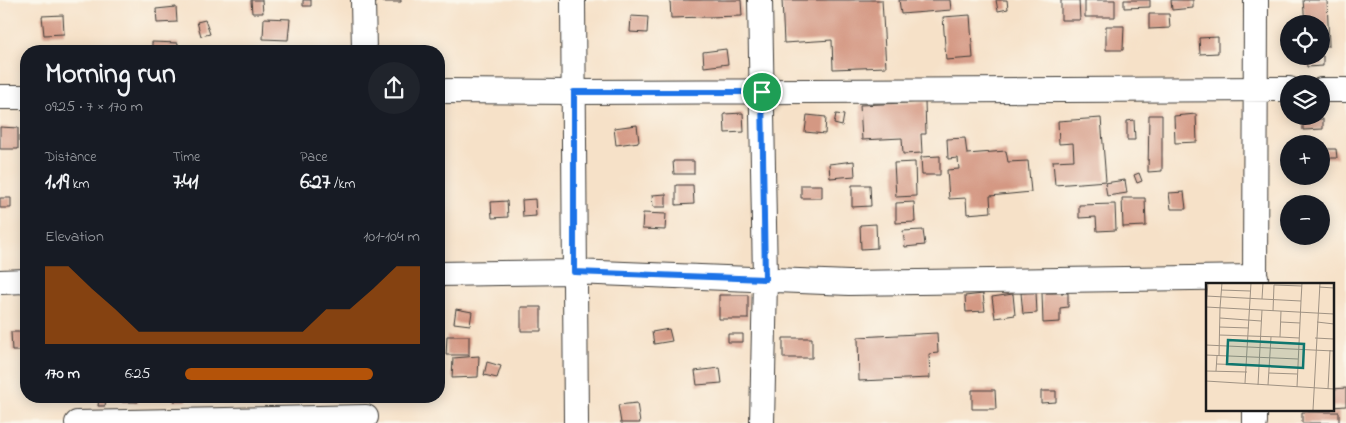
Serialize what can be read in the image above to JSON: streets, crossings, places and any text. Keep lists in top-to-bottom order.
{
  "page": {
    "map_buttons": ["+", "−"],
    "heading": ["Morning run", "09:25 · 7 × 170 m"],
    "stats": [
      ["Distance", "1.19 km"],
      ["Time", "7:41"],
      ["Pace", "6:27 /km"]
    ],
    "chart": ["Elevation", "101–104 m"],
    "list": [
      {
        "name": "170 m",
        "note": "6:25"
      }
    ]
  }
}
